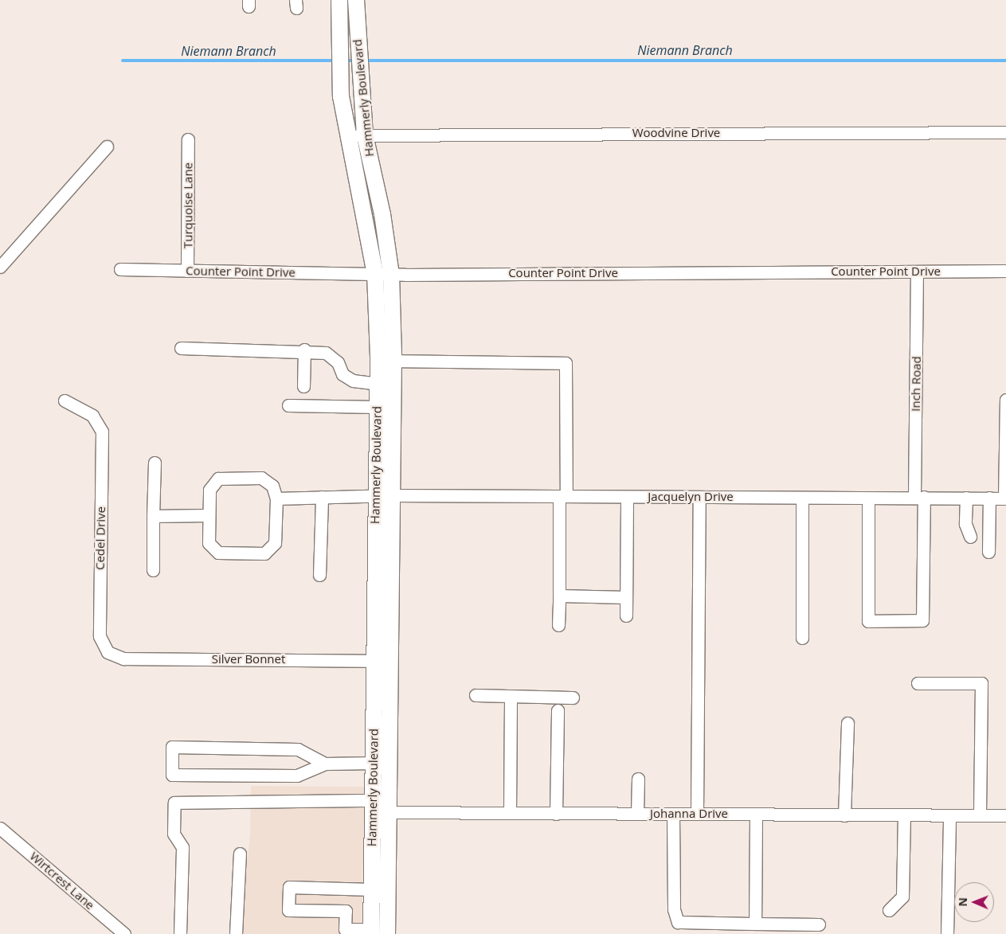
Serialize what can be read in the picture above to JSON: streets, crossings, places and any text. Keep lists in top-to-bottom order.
{
  "streets": {
    "main road": ["Hammerly Boulevard"],
    "street": [
      "Woodvine Drive",
      "Turquoise Lane",
      "Counter Point Drive",
      "Inch Road",
      "Jacquelyn Drive",
      "Cedel Drive",
      "Silver Bonnet",
      "Johanna Drive",
      "Wirtcrest Lane"
    ]
  },
  "crossings": [
    ["Hammerly Boulevard", "Woodvine Drive"],
    ["Hammerly Boulevard", "Counter Point Drive"],
    ["Hammerly Boulevard", "Jacquelyn Drive"],
    ["Hammerly Boulevard", "Silver Bonnet"],
    ["Hammerly Boulevard", "Johanna Drive"],
    ["Turquoise Lane", "Counter Point Drive"],
    ["Counter Point Drive", "Inch Road"],
    ["Inch Road", "Jacquelyn Drive"],
    ["Cedel Drive", "Silver Bonnet"]
  ],
  "water": ["Niemann Branch"],
  "north": "left"
}
